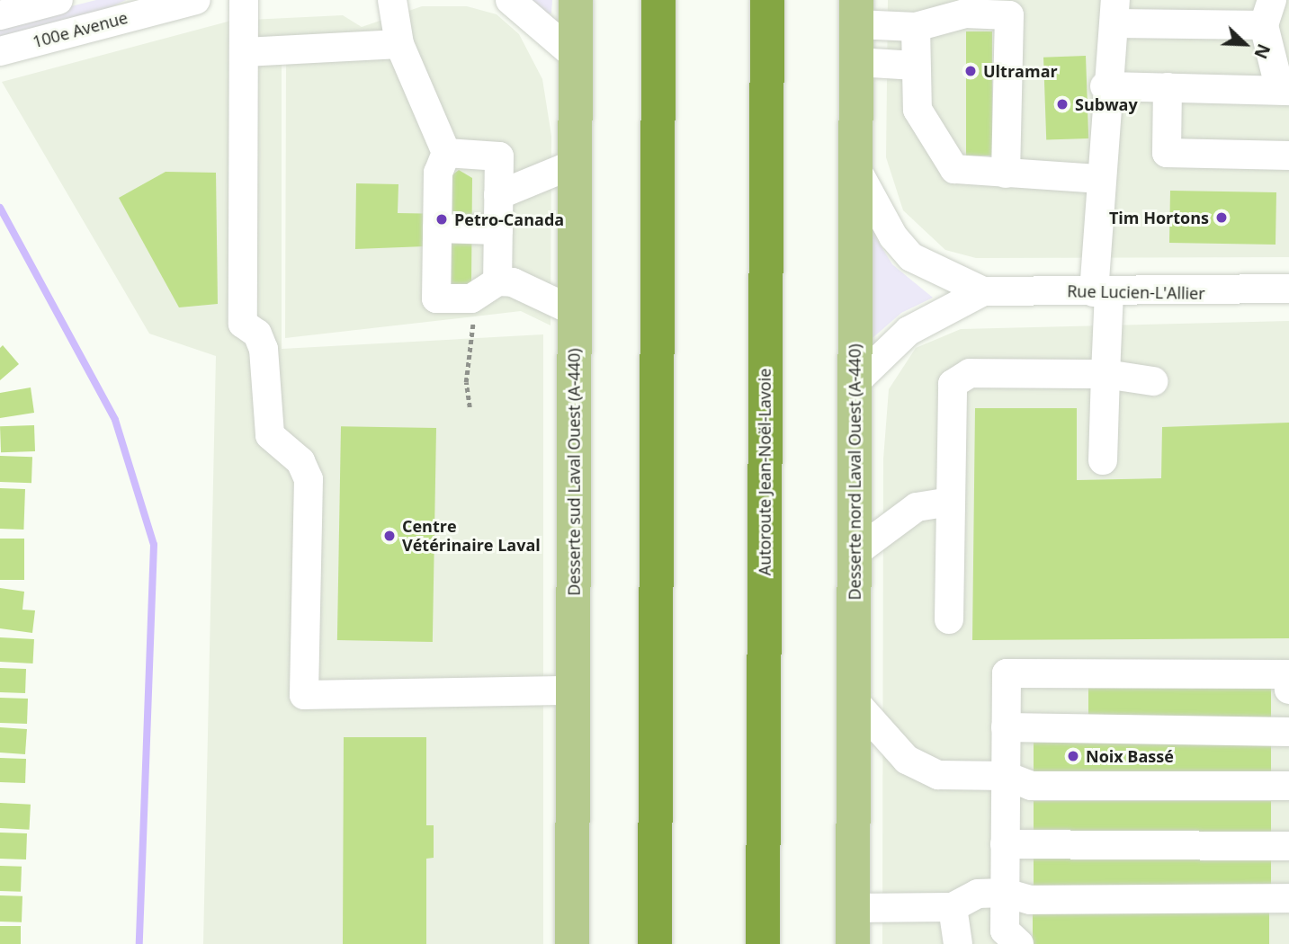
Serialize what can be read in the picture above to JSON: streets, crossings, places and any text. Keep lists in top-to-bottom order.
{
  "streets": {
    "highway": ["Autoroute Jean-Noël-Lavoie"],
    "main road": ["Desserte sud Laval Ouest (A-440)", "Desserte nord Laval Ouest (A-440)"],
    "street": ["100e Avenue", "Rue Lucien-L'Allier"]
  },
  "crossings": [
    ["Rue Lucien-L'Allier", "Desserte nord Laval Ouest (A-440)"]
  ],
  "places": [
    "Ultramar",
    "Subway",
    "Tim Hortons",
    "Petro-Canada",
    "Centre Vétérinaire Laval",
    "Noix Bassé"
  ],
  "north": "bottom right"
}
